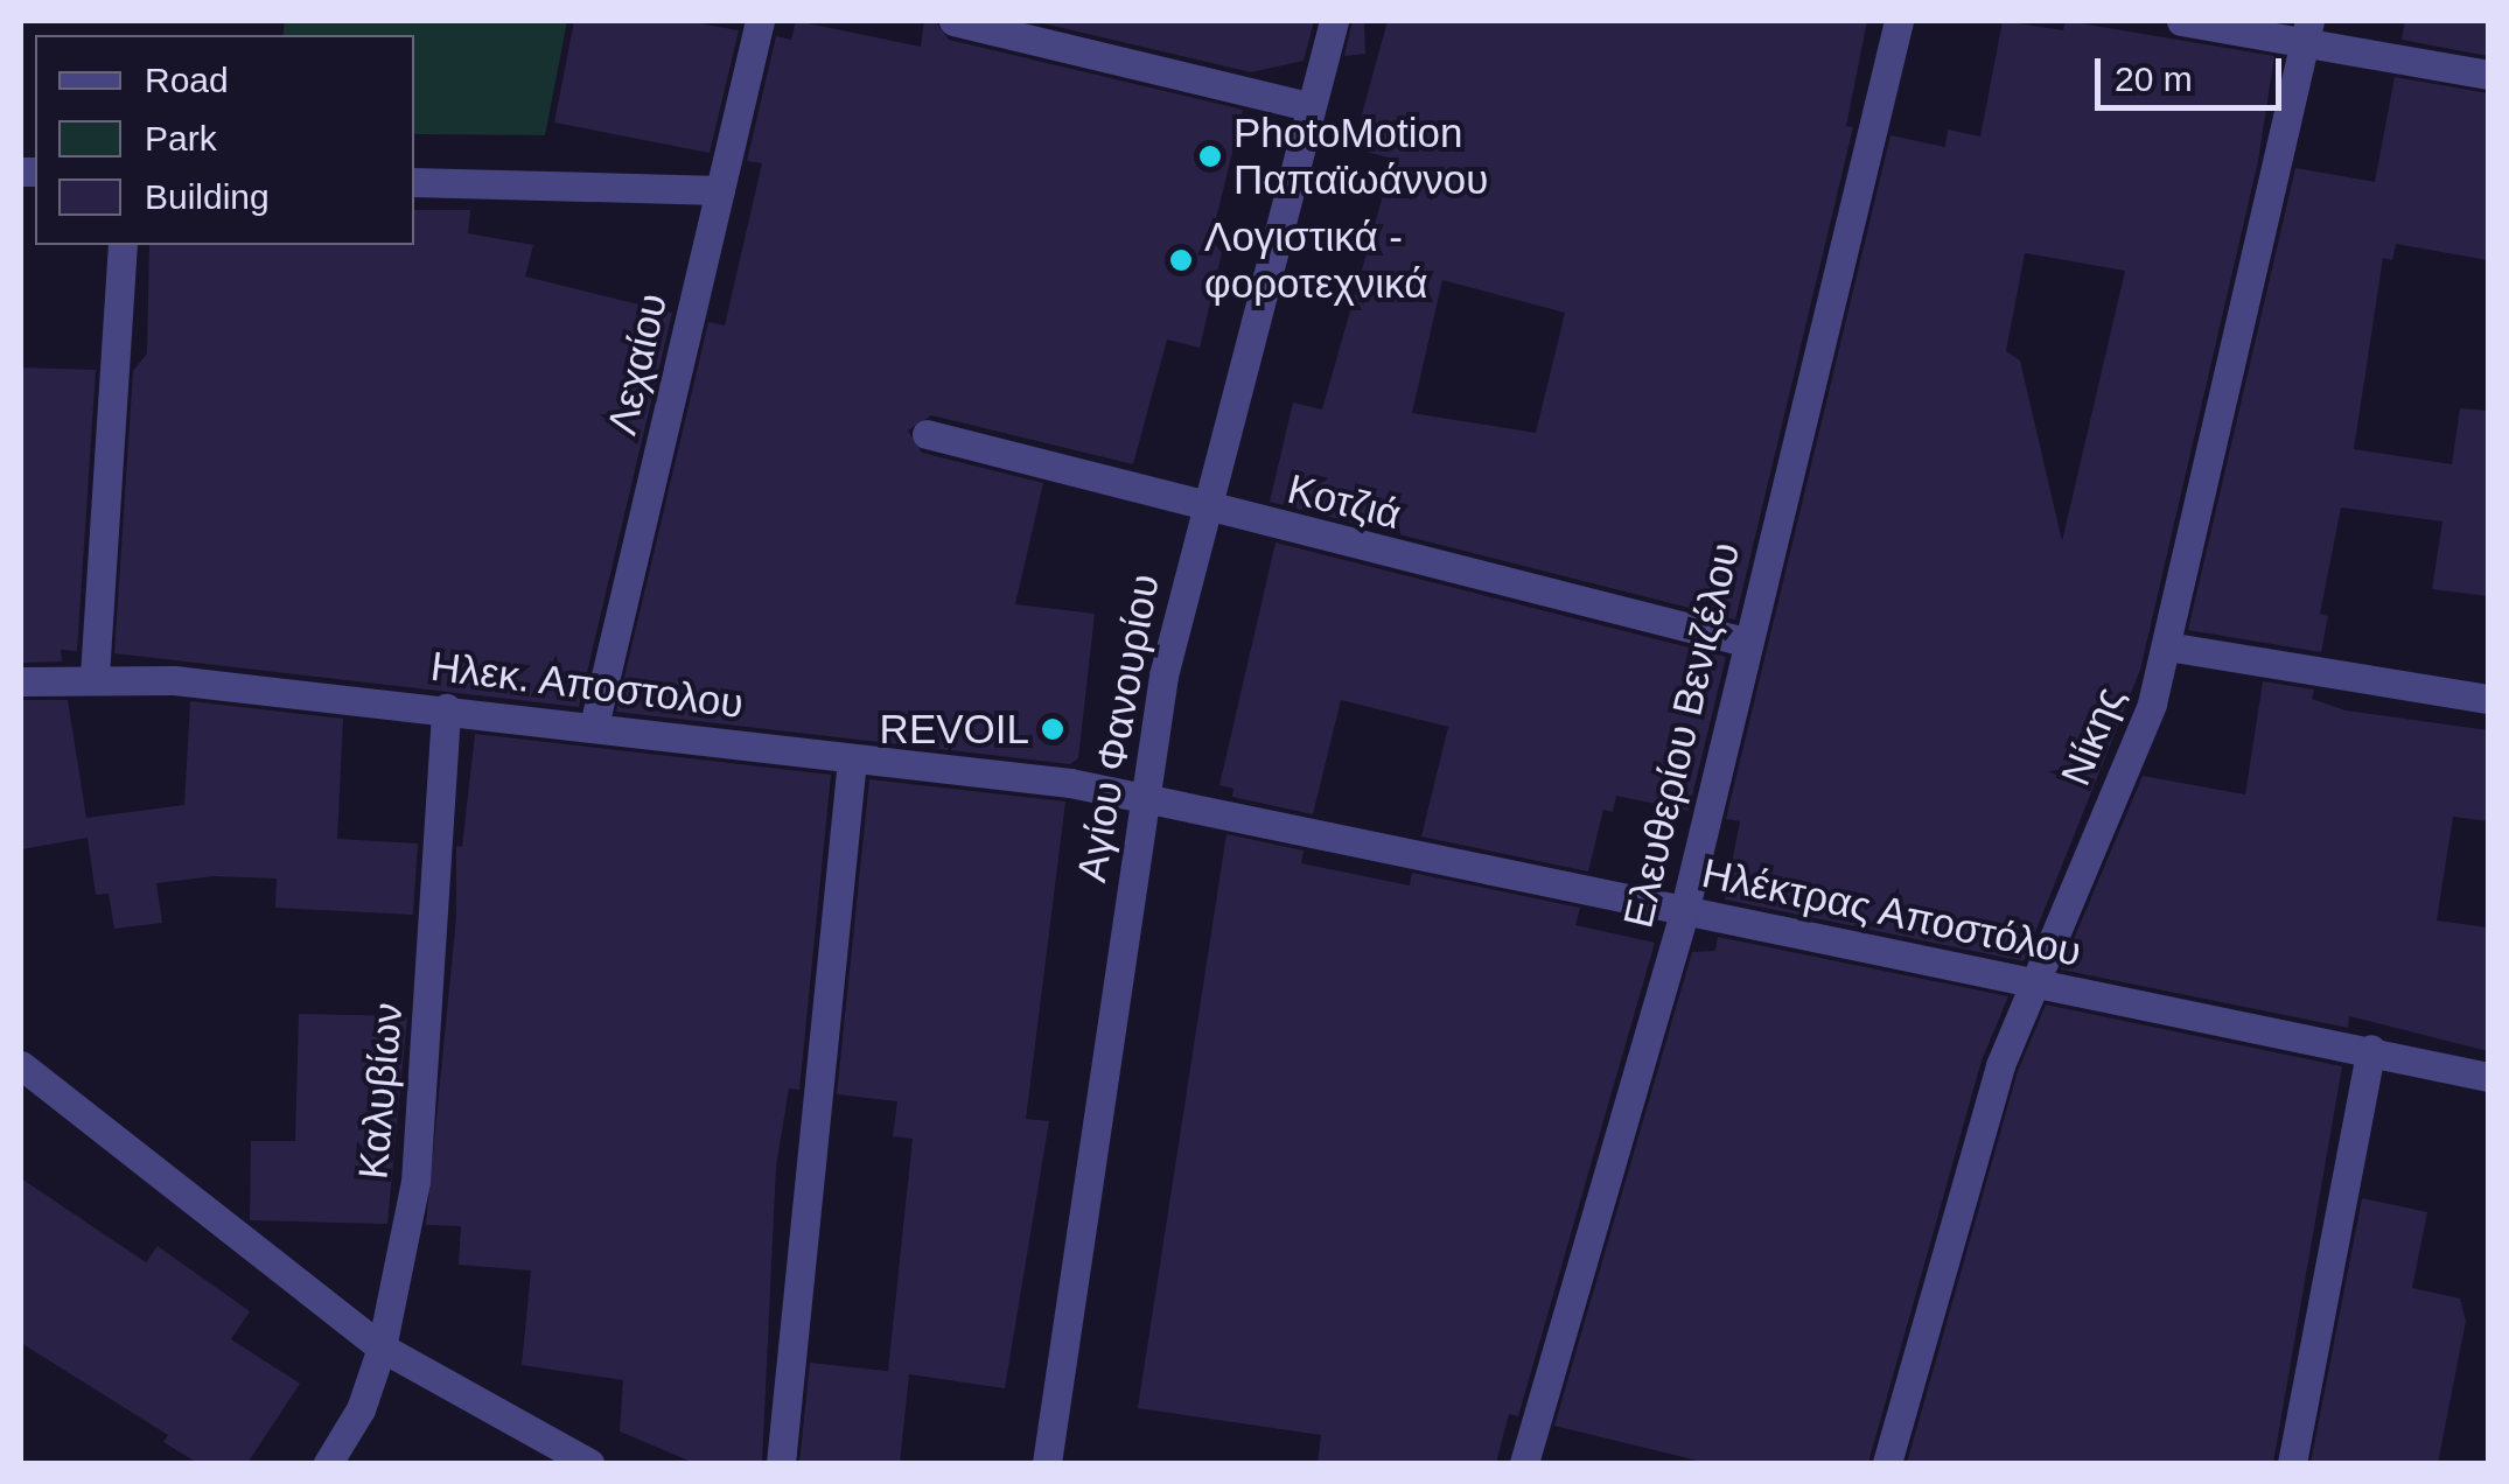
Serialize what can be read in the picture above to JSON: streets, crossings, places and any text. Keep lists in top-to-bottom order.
{
  "streets": {
    "street": [
      "Λεχαίου",
      "Κοτζιά",
      "Ηλεκ. Αποστολου",
      "Αγίου Φανουρίου",
      "Ελευθερίου Βενιζέλου",
      "Νίκης",
      "Ηλέκτρας Αποστόλου",
      "Καλυβίων"
    ]
  },
  "crossings": [
    ["Λεχαίου", "Ηλεκ. Αποστολου"],
    ["Κοτζιά", "Αγίου Φανουρίου"],
    ["Κοτζιά", "Ελευθερίου Βενιζέλου"],
    ["Ηλεκ. Αποστολου", "Αγίου Φανουρίου"],
    ["Ηλεκ. Αποστολου", "Ηλέκτρας Αποστόλου"],
    ["Ηλεκ. Αποστολου", "Καλυβίων"],
    ["Αγίου Φανουρίου", "Ηλέκτρας Αποστόλου"],
    ["Ελευθερίου Βενιζέλου", "Ηλέκτρας Αποστόλου"],
    ["Νίκης", "Ηλέκτρας Αποστόλου"]
  ],
  "places": ["PhotoMotion Παπαϊωάννου", "Λογιστικά - φοροτεχνικά", "REVOIL"],
  "legend": ["Road", "Park", "Building"],
  "scale_bar": "20 m"
}
